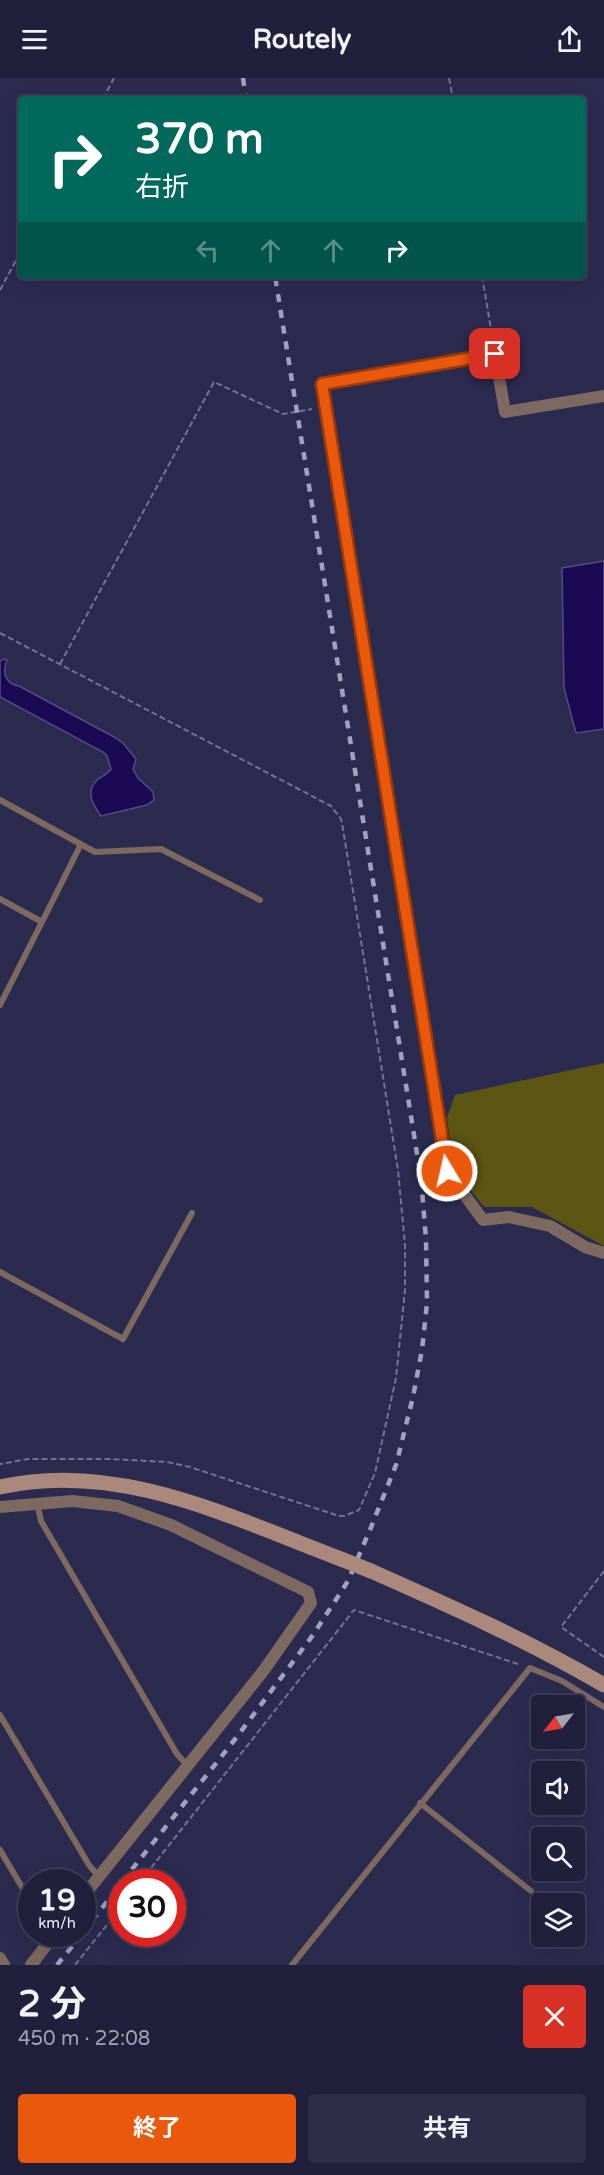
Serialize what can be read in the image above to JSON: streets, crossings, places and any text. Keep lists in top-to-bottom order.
{
  "north": "bottom left",
  "page": {
    "header": "Routely",
    "turn": ["370 m", "右折"],
    "speed": "19 km/h",
    "limit": "30",
    "heading": ["2 分", "450 m · 22:08"],
    "buttons": ["終了", "共有"]
  }
}
